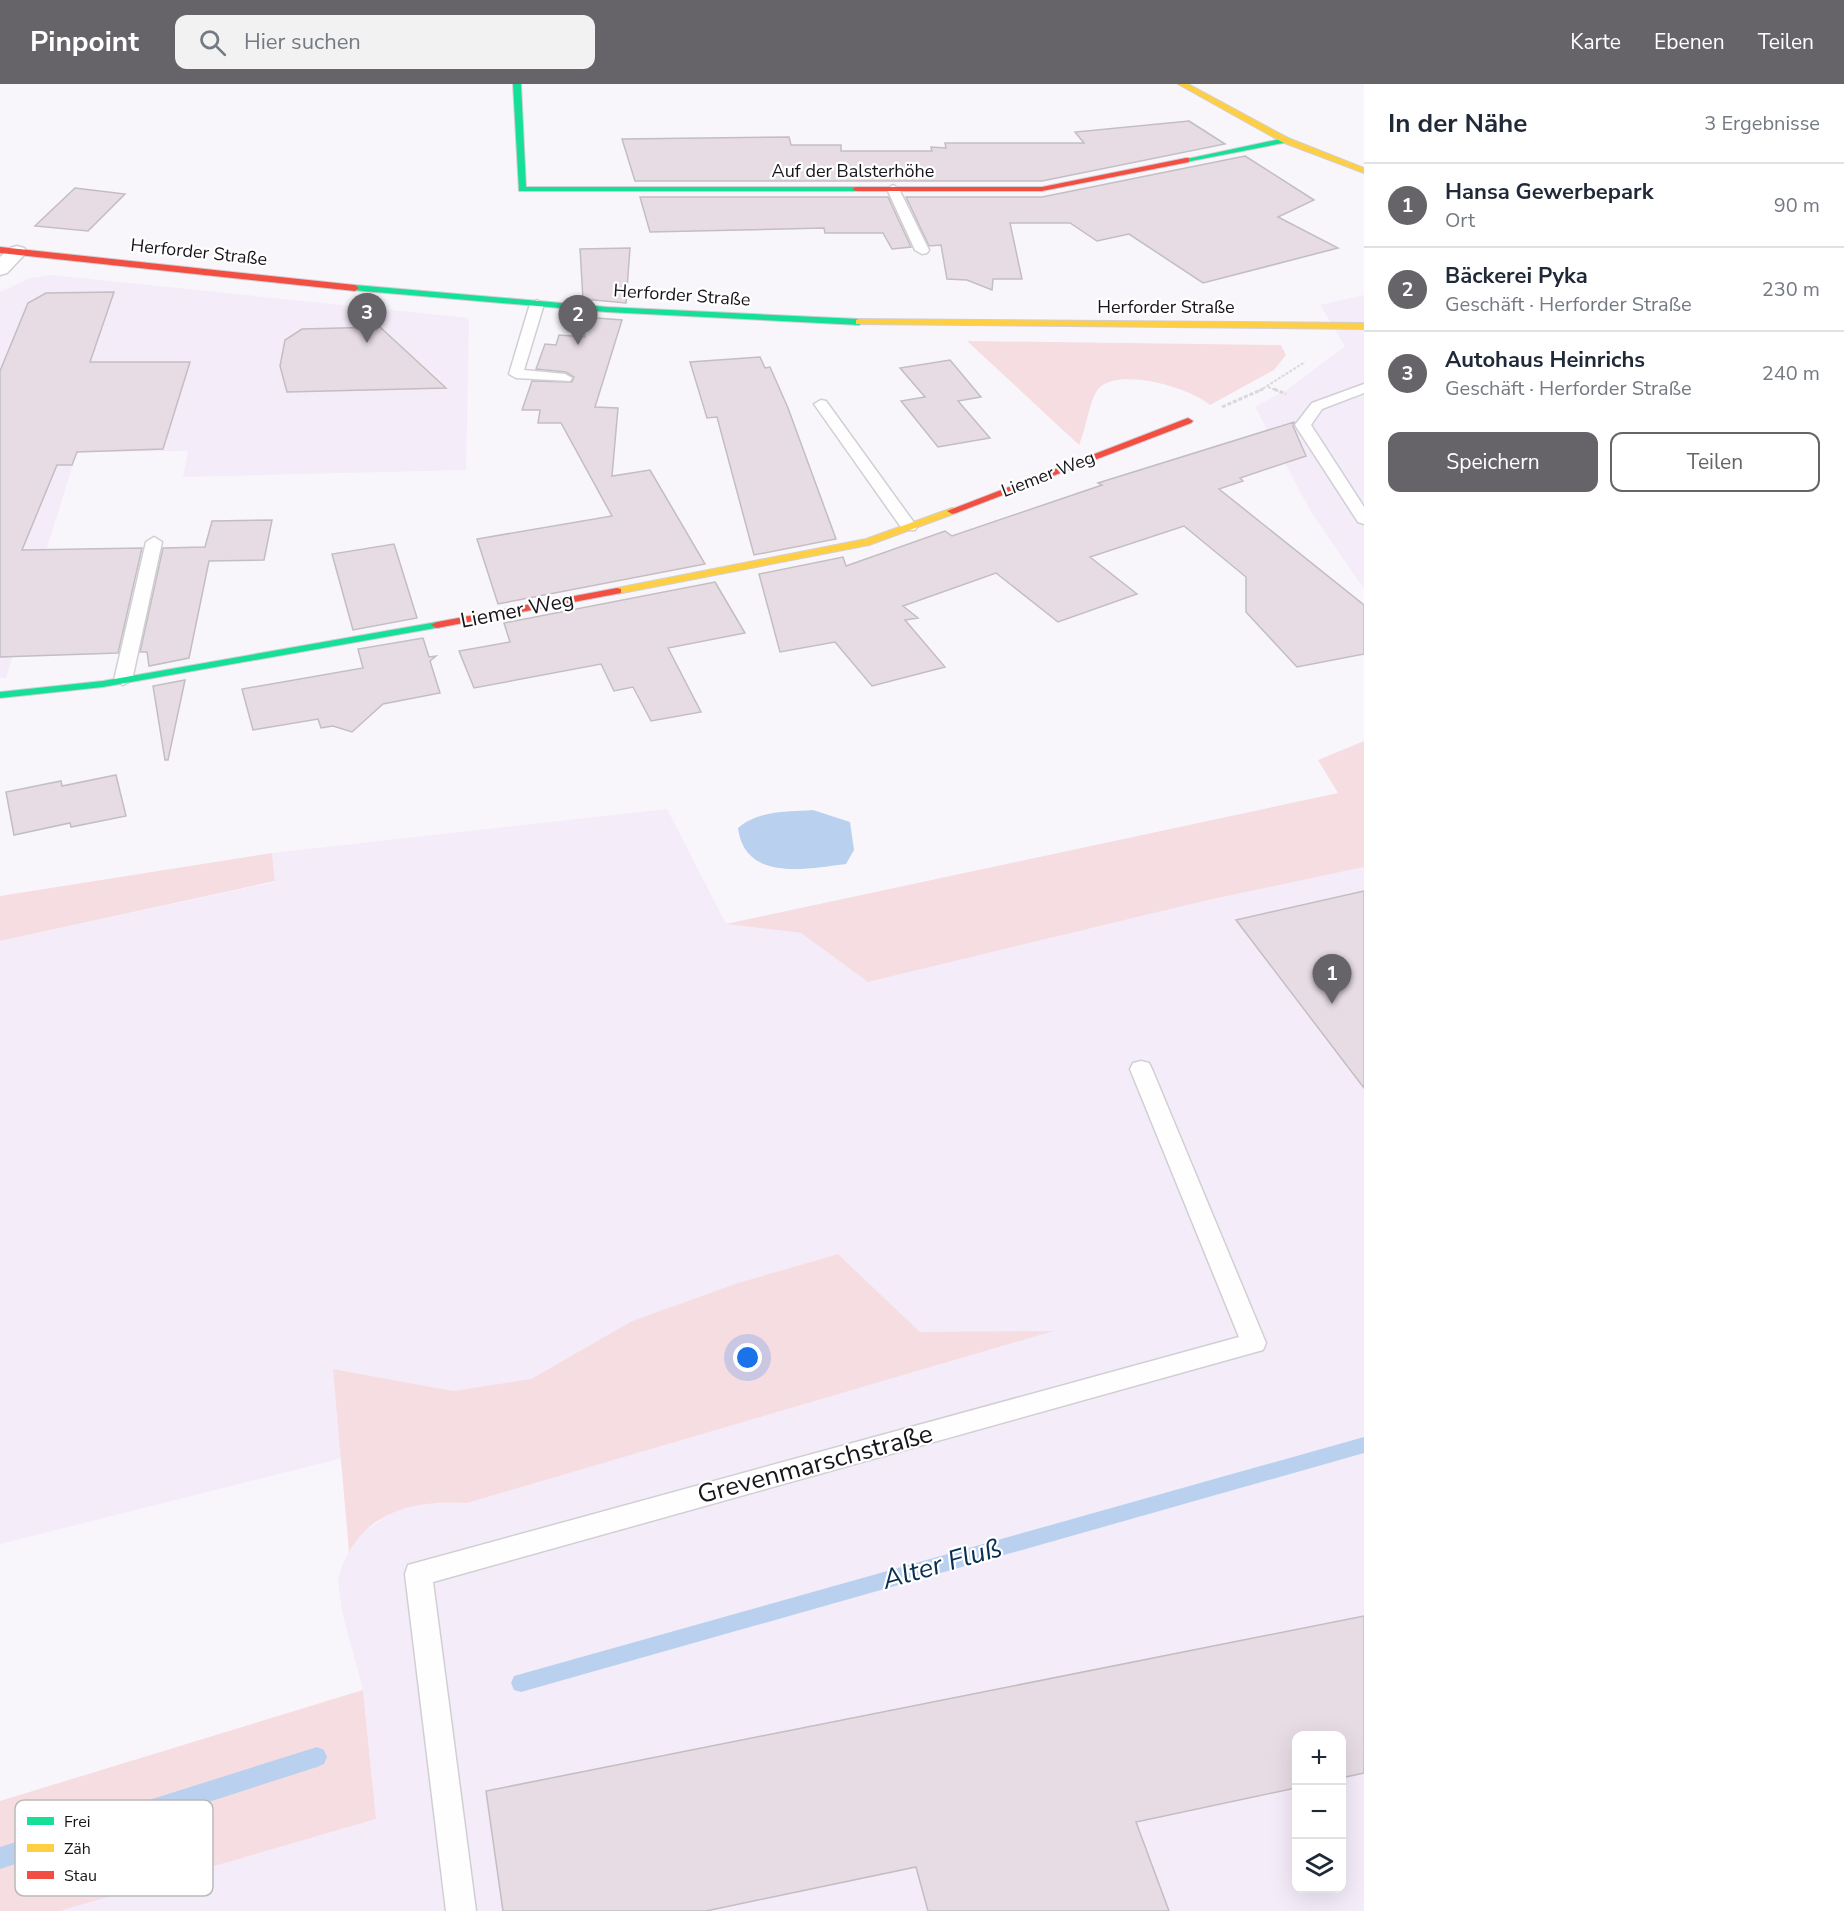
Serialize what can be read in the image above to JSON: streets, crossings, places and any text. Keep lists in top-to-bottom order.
{
  "streets": {
    "street": ["Auf der Balsterhöhe", "Herforder Straße", "Liemer Weg"],
    "lane": ["Grevenmarschstraße"]
  },
  "water": ["Alter Fluß"],
  "legend": ["Frei", "Zäh", "Stau"],
  "page": {
    "header": "Pinpoint",
    "search": "Hier suchen",
    "nav": ["Karte", "Ebenen", "Teilen"],
    "heading": ["In der Nähe", "3 Ergebnisse"],
    "list": [
      {
        "mark": "1",
        "name": "Hansa Gewerbepark",
        "note": "Ort",
        "value": "90 m"
      },
      {
        "mark": "2",
        "name": "Bäckerei Pyka",
        "note": "Geschäft · Herforder Straße",
        "value": "230 m"
      },
      {
        "mark": "3",
        "name": "Autohaus Heinrichs",
        "note": "Geschäft · Herforder Straße",
        "value": "240 m"
      }
    ],
    "pins": ["3", "2", "1"],
    "buttons": ["Speichern", "Teilen"],
    "map_buttons": ["+", "−"]
  }
}
